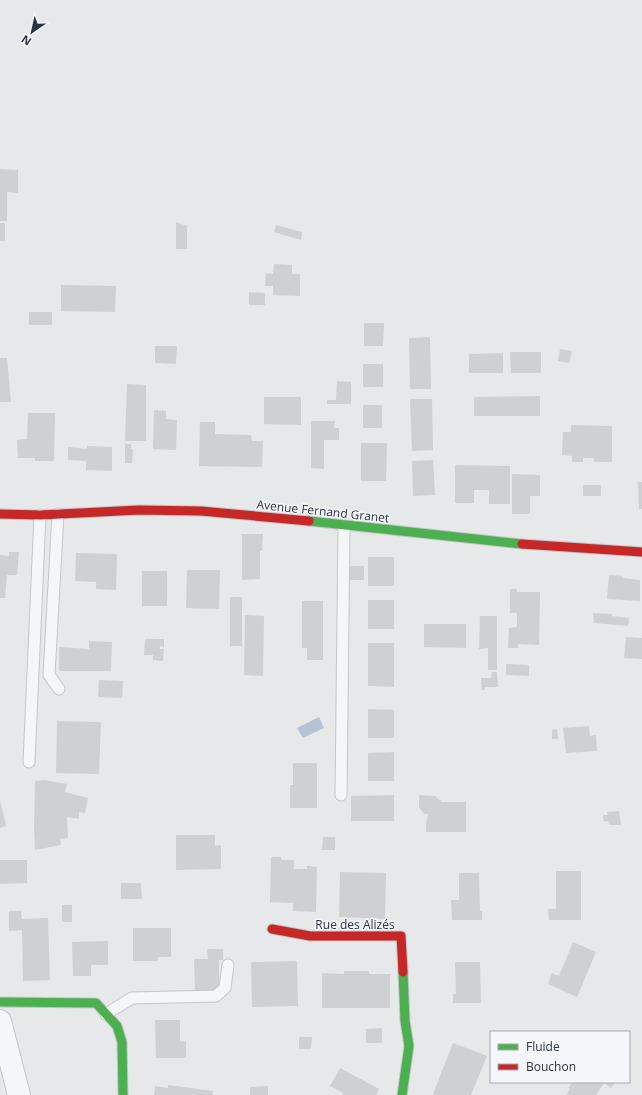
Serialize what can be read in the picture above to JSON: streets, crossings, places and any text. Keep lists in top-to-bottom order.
{
  "streets": {
    "street": ["Avenue Fernand Granet", "Rue des Alizés"]
  },
  "legend": ["Fluide", "Bouchon"],
  "north": "bottom left"
}
